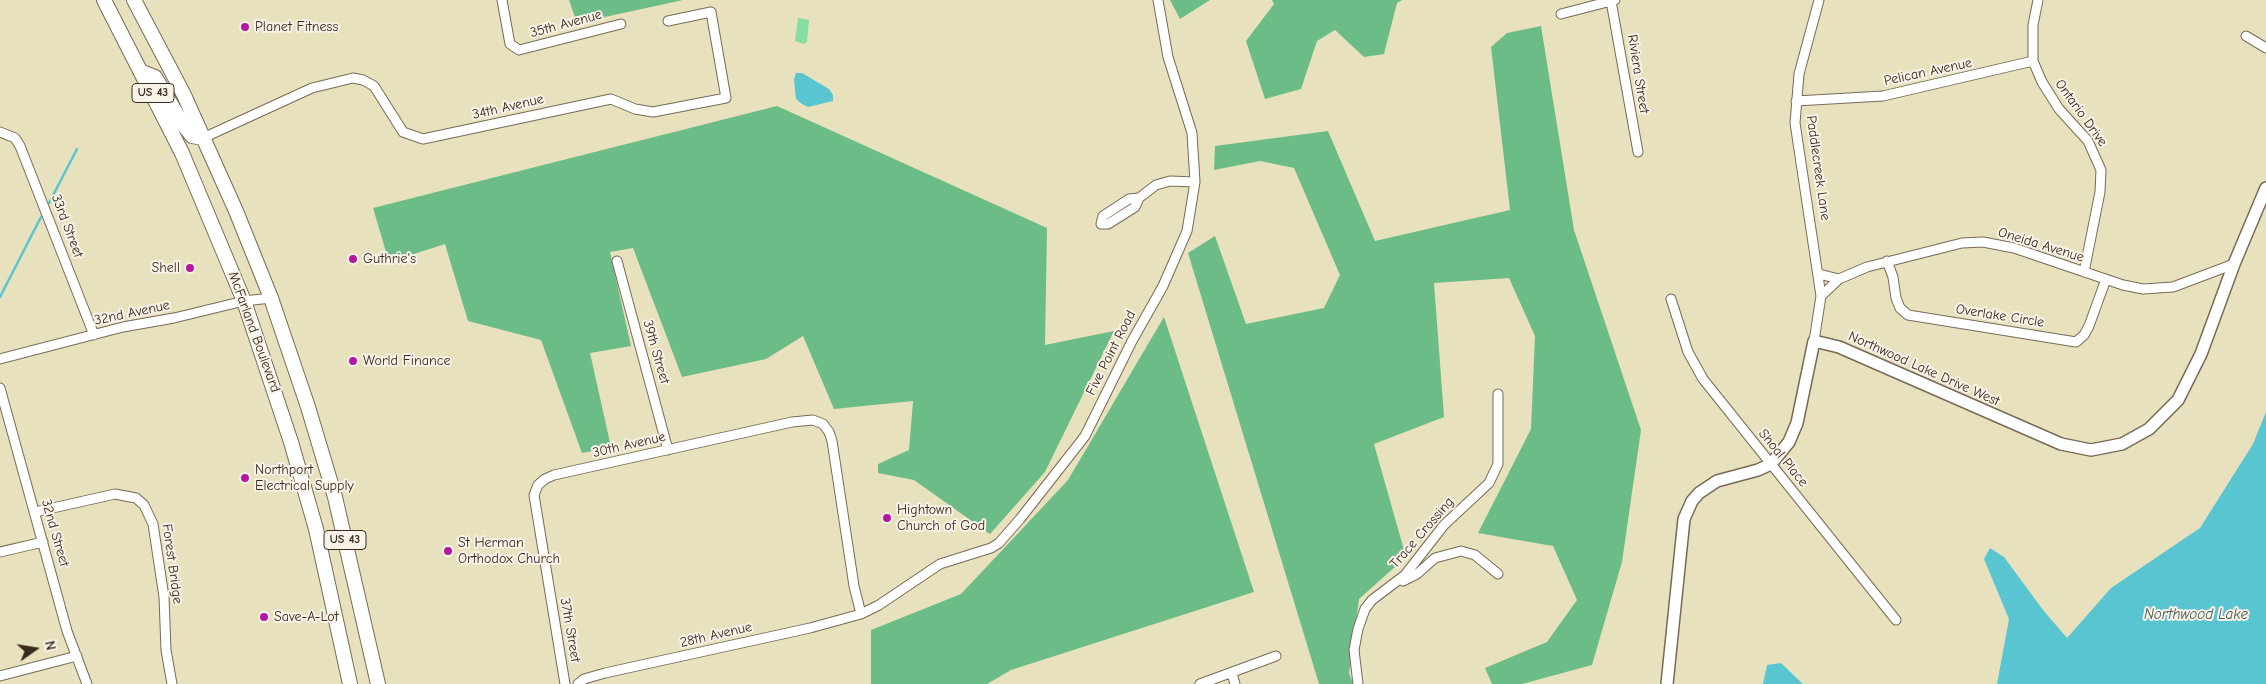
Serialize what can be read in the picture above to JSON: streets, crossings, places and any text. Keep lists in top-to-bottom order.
{
  "streets": {
    "highway": ["US 43", "McFarland Boulevard"],
    "street": [
      "35th Avenue",
      "Pelican Avenue",
      "Riviera Street",
      "34th Avenue",
      "Ontario Drive",
      "Paddlecreek Lane",
      "33rd Street",
      "Oneida Avenue",
      "32nd Avenue",
      "Overlake Circle",
      "39th Street",
      "Five Point Road",
      "Northwood Lake Drive West",
      "30th Avenue",
      "Shoal Place",
      "32nd Street",
      "Trace Crossing",
      "Forest Bridge",
      "37th Street",
      "28th Avenue"
    ]
  },
  "crossings": [
    ["Pelican Avenue", "Ontario Drive"],
    ["Pelican Avenue", "Paddlecreek Lane"],
    ["34th Avenue", "McFarland Boulevard"],
    ["Ontario Drive", "Oneida Avenue"],
    ["Paddlecreek Lane", "Oneida Avenue"],
    ["Paddlecreek Lane", "Northwood Lake Drive West"],
    ["33rd Street", "32nd Avenue"],
    ["Oneida Avenue", "Overlake Circle"],
    ["Oneida Avenue", "Northwood Lake Drive West"],
    ["32nd Avenue", "McFarland Boulevard"],
    ["39th Street", "30th Avenue"],
    ["Five Point Road", "30th Avenue"],
    ["Five Point Road", "28th Avenue"],
    ["30th Avenue", "37th Street"],
    ["30th Avenue", "28th Avenue"],
    ["32nd Street", "Forest Bridge"]
  ],
  "water": ["Northwood Lake"],
  "places": [
    "Planet Fitness",
    "Guthrie's",
    "Shell",
    "World Finance",
    "Northport Electrical Supply",
    "Hightown Church of God",
    "St Herman Orthodox Church",
    "Save-A-Lot"
  ],
  "north": "right"
}
